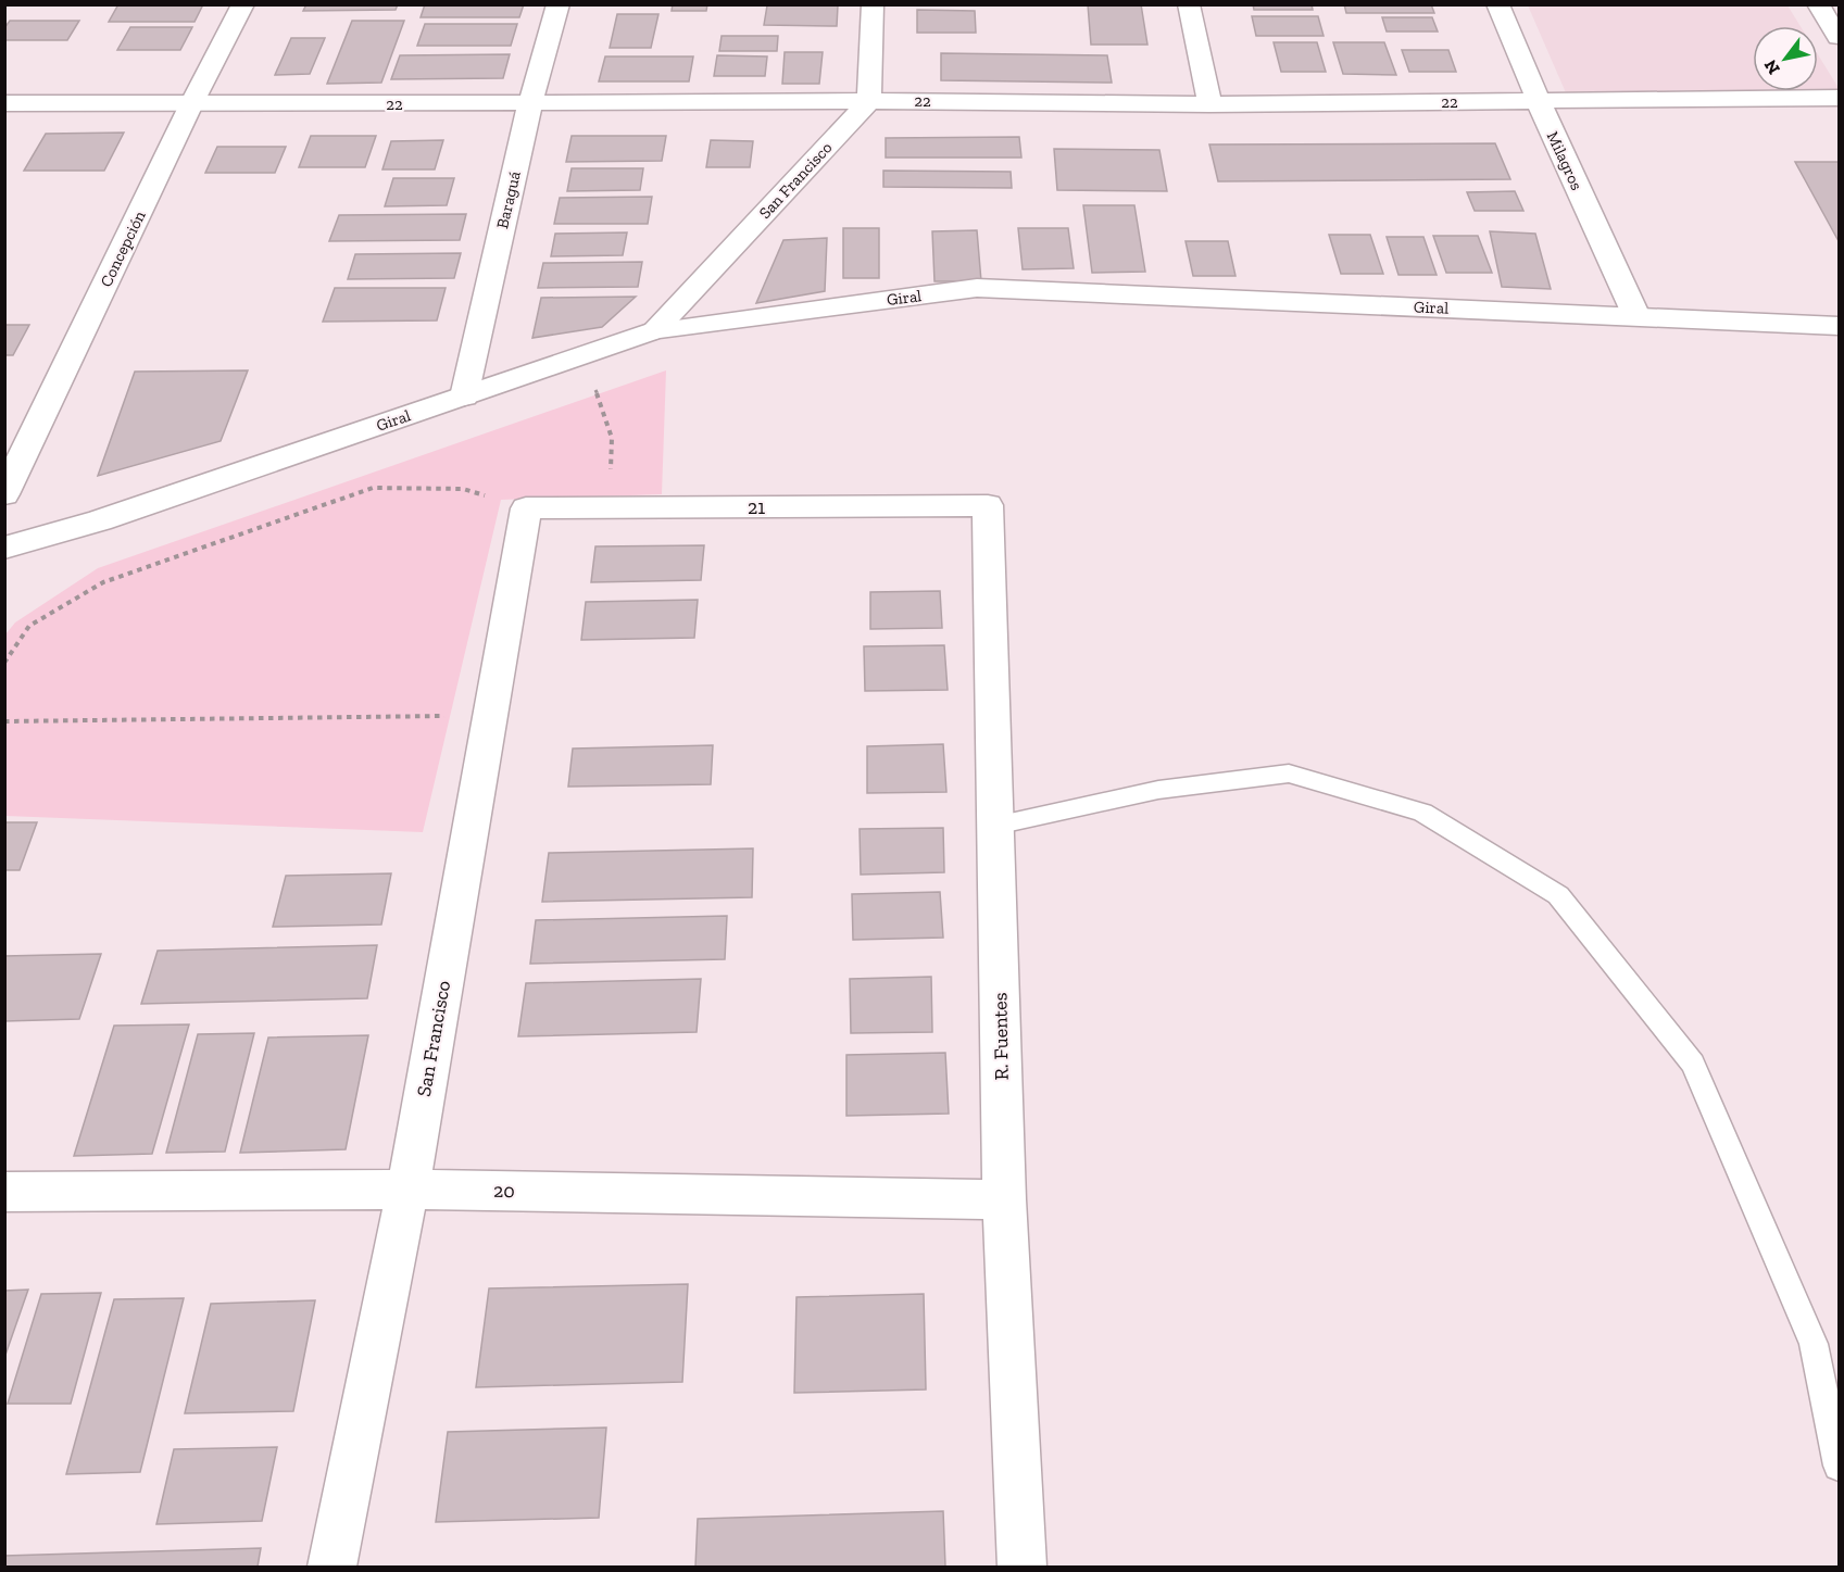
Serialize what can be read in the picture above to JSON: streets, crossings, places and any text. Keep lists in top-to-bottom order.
{
  "streets": {
    "street": [
      "22",
      "Milagros",
      "San Francisco",
      "Baraguá",
      "Concepción",
      "Giral",
      "21",
      "R. Fuentes",
      "20"
    ]
  },
  "crossings": [
    ["22", "Milagros"],
    ["22", "San Francisco"],
    ["22", "Baraguá"],
    ["22", "Concepción"],
    ["Milagros", "Giral"],
    ["San Francisco", "Giral"],
    ["San Francisco", "21"],
    ["San Francisco", "20"],
    ["Baraguá", "Giral"],
    ["21", "R. Fuentes"],
    ["R. Fuentes", "20"]
  ],
  "north": "bottom left"
}
